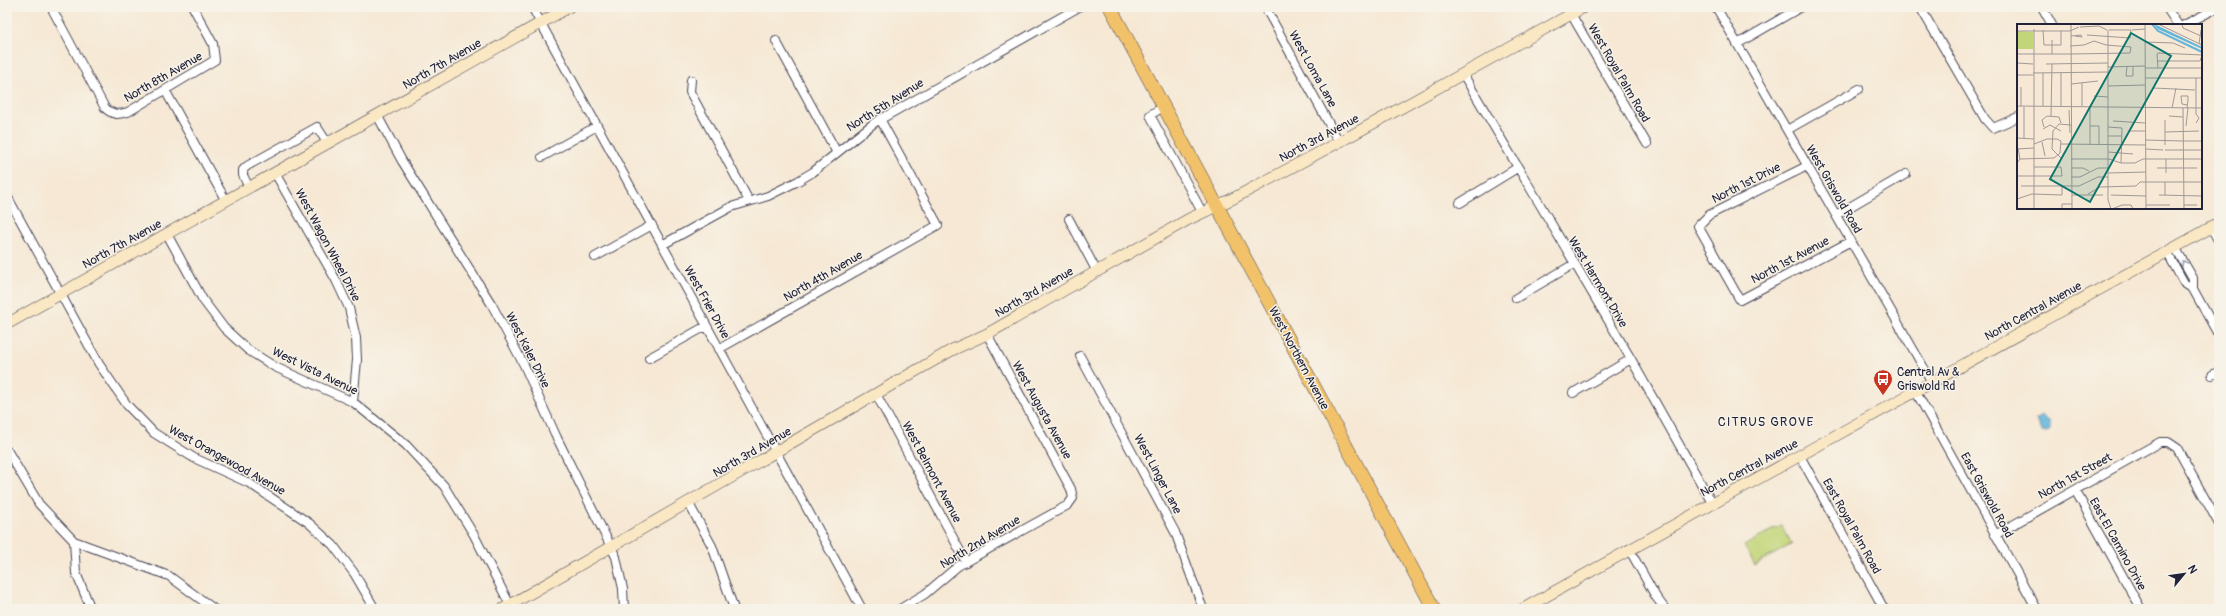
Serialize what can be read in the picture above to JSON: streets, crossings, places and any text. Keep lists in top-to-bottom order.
{
  "streets": {
    "main road": [
      "North 7th Avenue",
      "North 3rd Avenue",
      "North Central Avenue",
      "West Northern Avenue"
    ],
    "street": [
      "West Loma Lane",
      "West Royal Palm Road",
      "North 8th Avenue",
      "North 5th Avenue",
      "North 1st Drive",
      "West Griswold Road",
      "West Wagon Wheel Drive",
      "North 1st Avenue",
      "North 4th Avenue",
      "West Harmont Drive",
      "West Frier Drive",
      "West Kaler Drive",
      "West Vista Avenue",
      "West Augusta Avenue",
      "West Orangewood Avenue",
      "West Belmont Avenue",
      "West Linger Lane",
      "North 1st Street",
      "East Griswold Road",
      "East Royal Palm Road",
      "North 2nd Avenue",
      "East El Camino Drive"
    ]
  },
  "crossings": [
    ["North 7th Avenue", "West Wagon Wheel Drive"],
    ["North 7th Avenue", "West Frier Drive"],
    ["North 7th Avenue", "West Kaler Drive"],
    ["North 7th Avenue", "West Vista Avenue"],
    ["North 7th Avenue", "West Orangewood Avenue"],
    ["West Loma Lane", "North 3rd Avenue"],
    ["West Royal Palm Road", "North 3rd Avenue"],
    ["North 5th Avenue", "North 4th Avenue"],
    ["North 5th Avenue", "West Frier Drive"],
    ["North 3rd Avenue", "West Harmont Drive"],
    ["North 3rd Avenue", "West Frier Drive"],
    ["North 3rd Avenue", "West Kaler Drive"],
    ["North 3rd Avenue", "West Northern Avenue"],
    ["North 3rd Avenue", "West Vista Avenue"],
    ["North 3rd Avenue", "West Augusta Avenue"],
    ["North 3rd Avenue", "West Belmont Avenue"],
    ["North 1st Drive", "West Griswold Road"],
    ["North 1st Drive", "North 1st Avenue"],
    ["West Griswold Road", "North 1st Avenue"],
    ["West Griswold Road", "North Central Avenue"],
    ["West Wagon Wheel Drive", "West Vista Avenue"],
    ["North 4th Avenue", "West Frier Drive"],
    ["West Harmont Drive", "North Central Avenue"],
    ["North Central Avenue", "East Griswold Road"],
    ["North Central Avenue", "East Royal Palm Road"],
    ["West Augusta Avenue", "North 2nd Avenue"],
    ["West Belmont Avenue", "North 2nd Avenue"],
    ["North 1st Street", "East Griswold Road"],
    ["North 1st Street", "East El Camino Drive"]
  ],
  "districts": ["CITRUS GROVE"],
  "places": {
    "bus stop": ["Central Av & Griswold Rd"]
  },
  "north": "top right"
}
